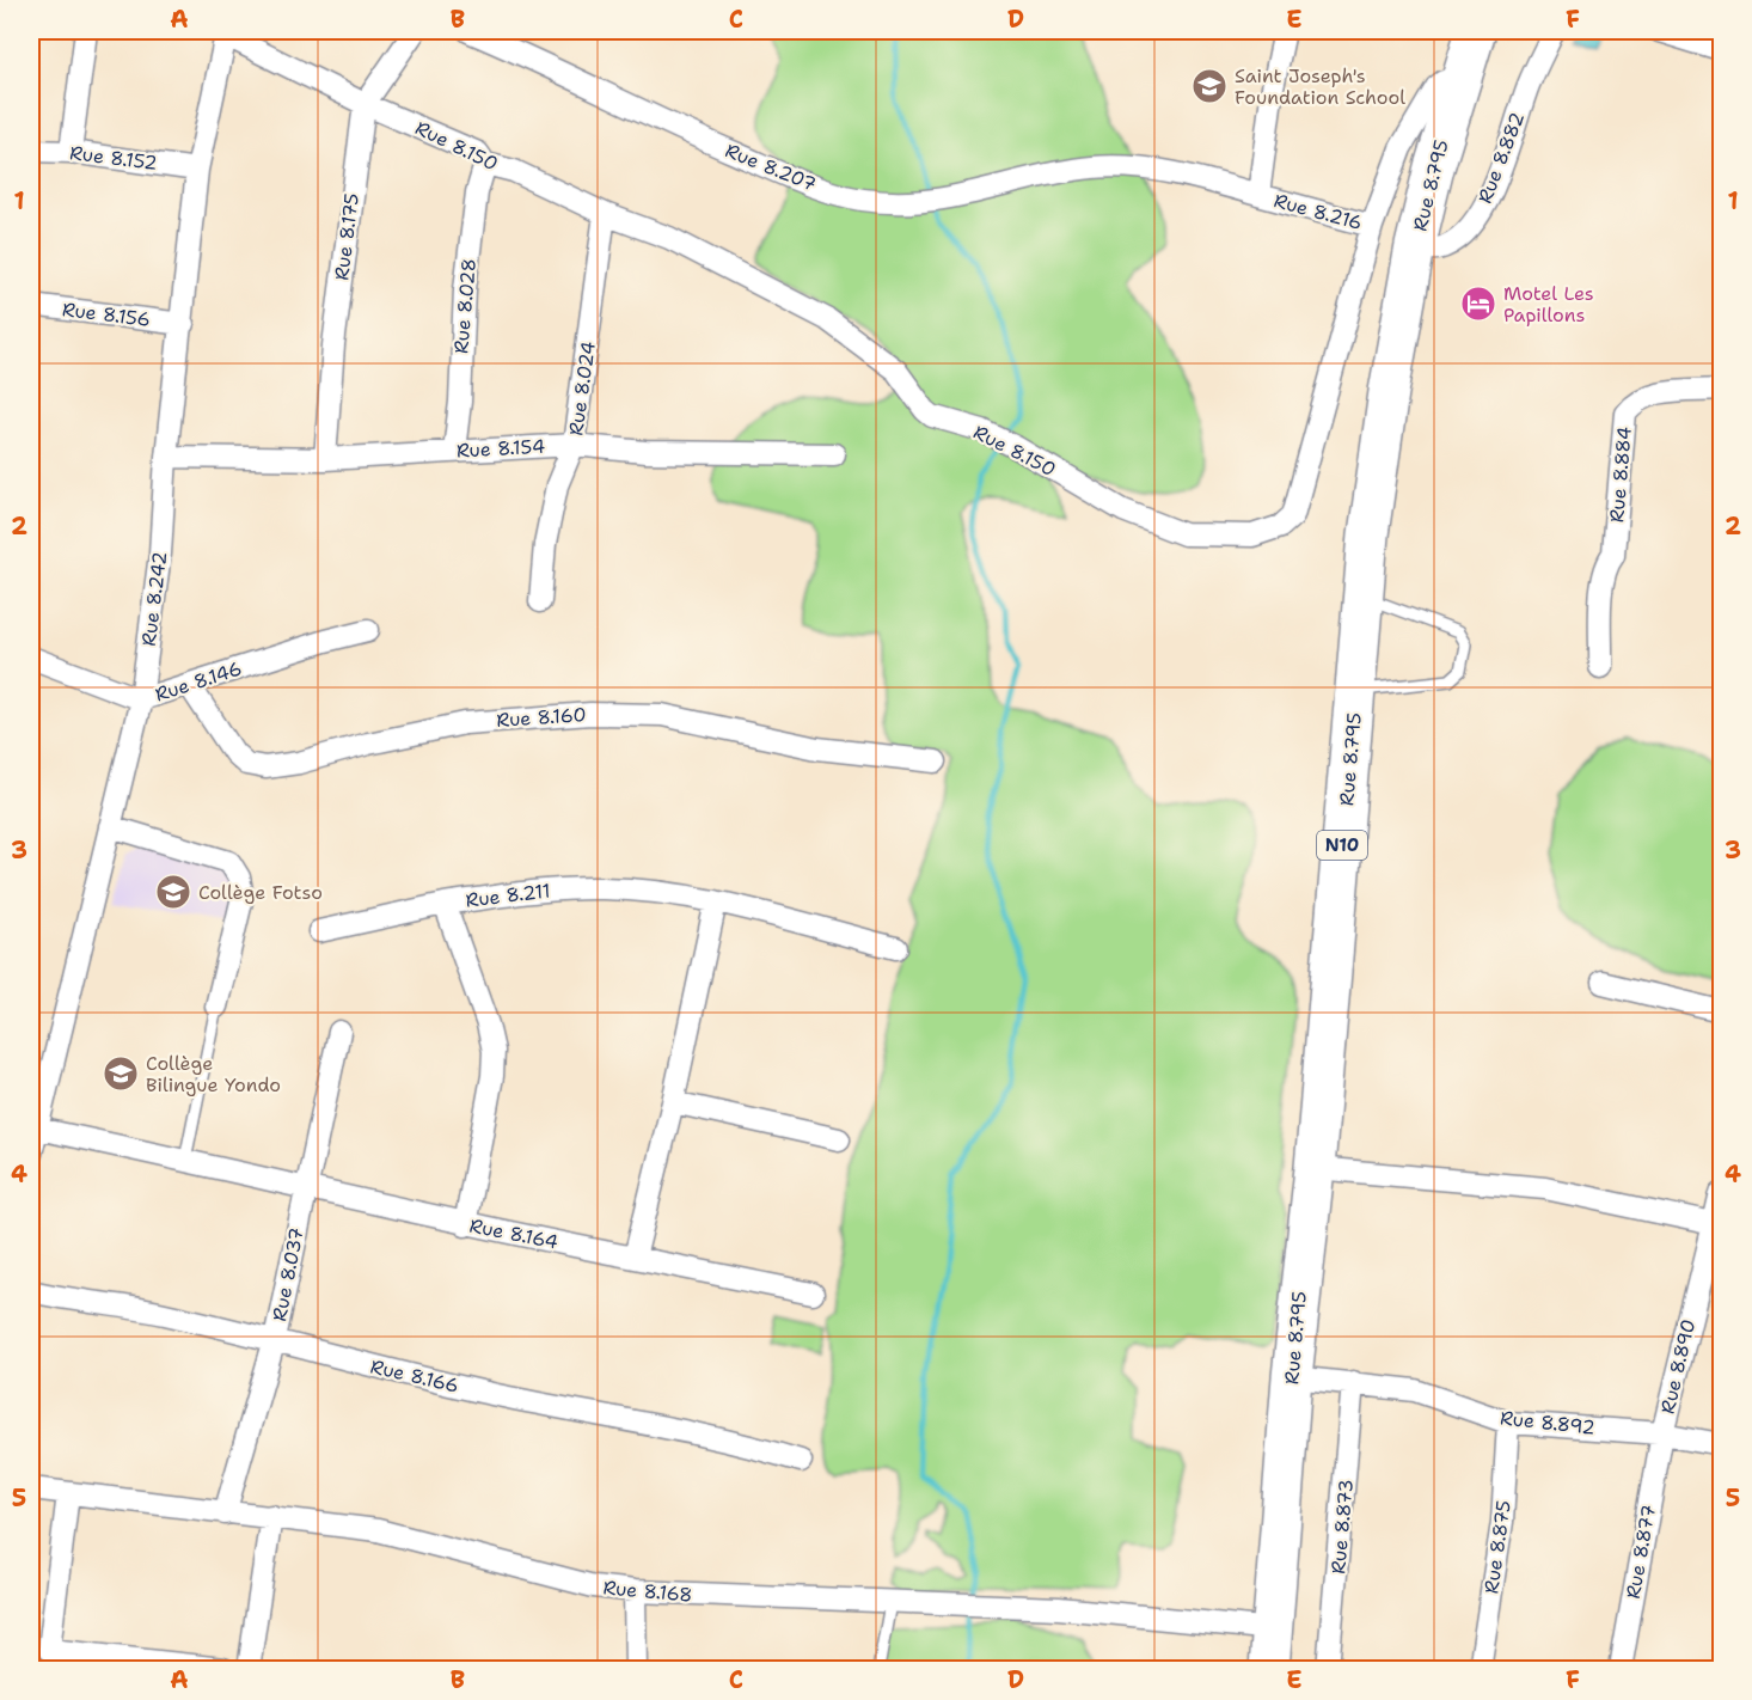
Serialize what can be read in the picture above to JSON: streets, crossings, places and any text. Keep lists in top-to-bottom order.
{
  "streets": {
    "highway": ["Rue 8.795", "N10"],
    "street": [
      "Rue 8.150",
      "Rue 8.152",
      "Rue 8.882",
      "Rue 8.207",
      "Rue 8.216",
      "Rue 8.175",
      "Rue 8.028",
      "Rue 8.156",
      "Rue 8.024",
      "Rue 8.154",
      "Rue 8.884",
      "Rue 8.242",
      "Rue 8.146",
      "Rue 8.160",
      "Rue 8.211",
      "Rue 8.164",
      "Rue 8.037",
      "Rue 8.890",
      "Rue 8.166",
      "Rue 8.892",
      "Rue 8.873",
      "Rue 8.875",
      "Rue 8.877",
      "Rue 8.168"
    ]
  },
  "crossings": [
    ["Rue 8.150", "Rue 8.795"],
    ["Rue 8.150", "Rue 8.216"],
    ["Rue 8.150", "Rue 8.175"],
    ["Rue 8.150", "Rue 8.028"],
    ["Rue 8.150", "Rue 8.024"],
    ["Rue 8.150", "Rue 8.242"],
    ["Rue 8.152", "Rue 8.242"],
    ["Rue 8.882", "Rue 8.795"],
    ["Rue 8.207", "Rue 8.216"],
    ["Rue 8.795", "Rue 8.892"],
    ["Rue 8.795", "Rue 8.168"],
    ["Rue 8.175", "Rue 8.154"],
    ["Rue 8.028", "Rue 8.154"],
    ["Rue 8.156", "Rue 8.242"],
    ["Rue 8.024", "Rue 8.154"],
    ["Rue 8.154", "Rue 8.242"],
    ["Rue 8.242", "Rue 8.146"],
    ["Rue 8.242", "Rue 8.164"],
    ["Rue 8.146", "Rue 8.160"],
    ["Rue 8.211", "Rue 8.164"],
    ["Rue 8.164", "Rue 8.037"],
    ["Rue 8.037", "Rue 8.166"],
    ["Rue 8.037", "Rue 8.168"],
    ["Rue 8.890", "Rue 8.892"],
    ["Rue 8.890", "Rue 8.877"],
    ["Rue 8.892", "Rue 8.873"],
    ["Rue 8.892", "Rue 8.875"],
    ["Rue 8.892", "Rue 8.877"]
  ],
  "places": {
    "school or university": ["Saint Joseph's Foundation School", "Collège Fotso", "Collège Bilingue Yondo"],
    "hotel": ["Motel Les Papillons"]
  },
  "grid": {
    "columns": [
      "A",
      "B",
      "C",
      "D",
      "E",
      "F"
    ],
    "rows": [
      "1",
      "2",
      "3",
      "4",
      "5"
    ]
  }
}
